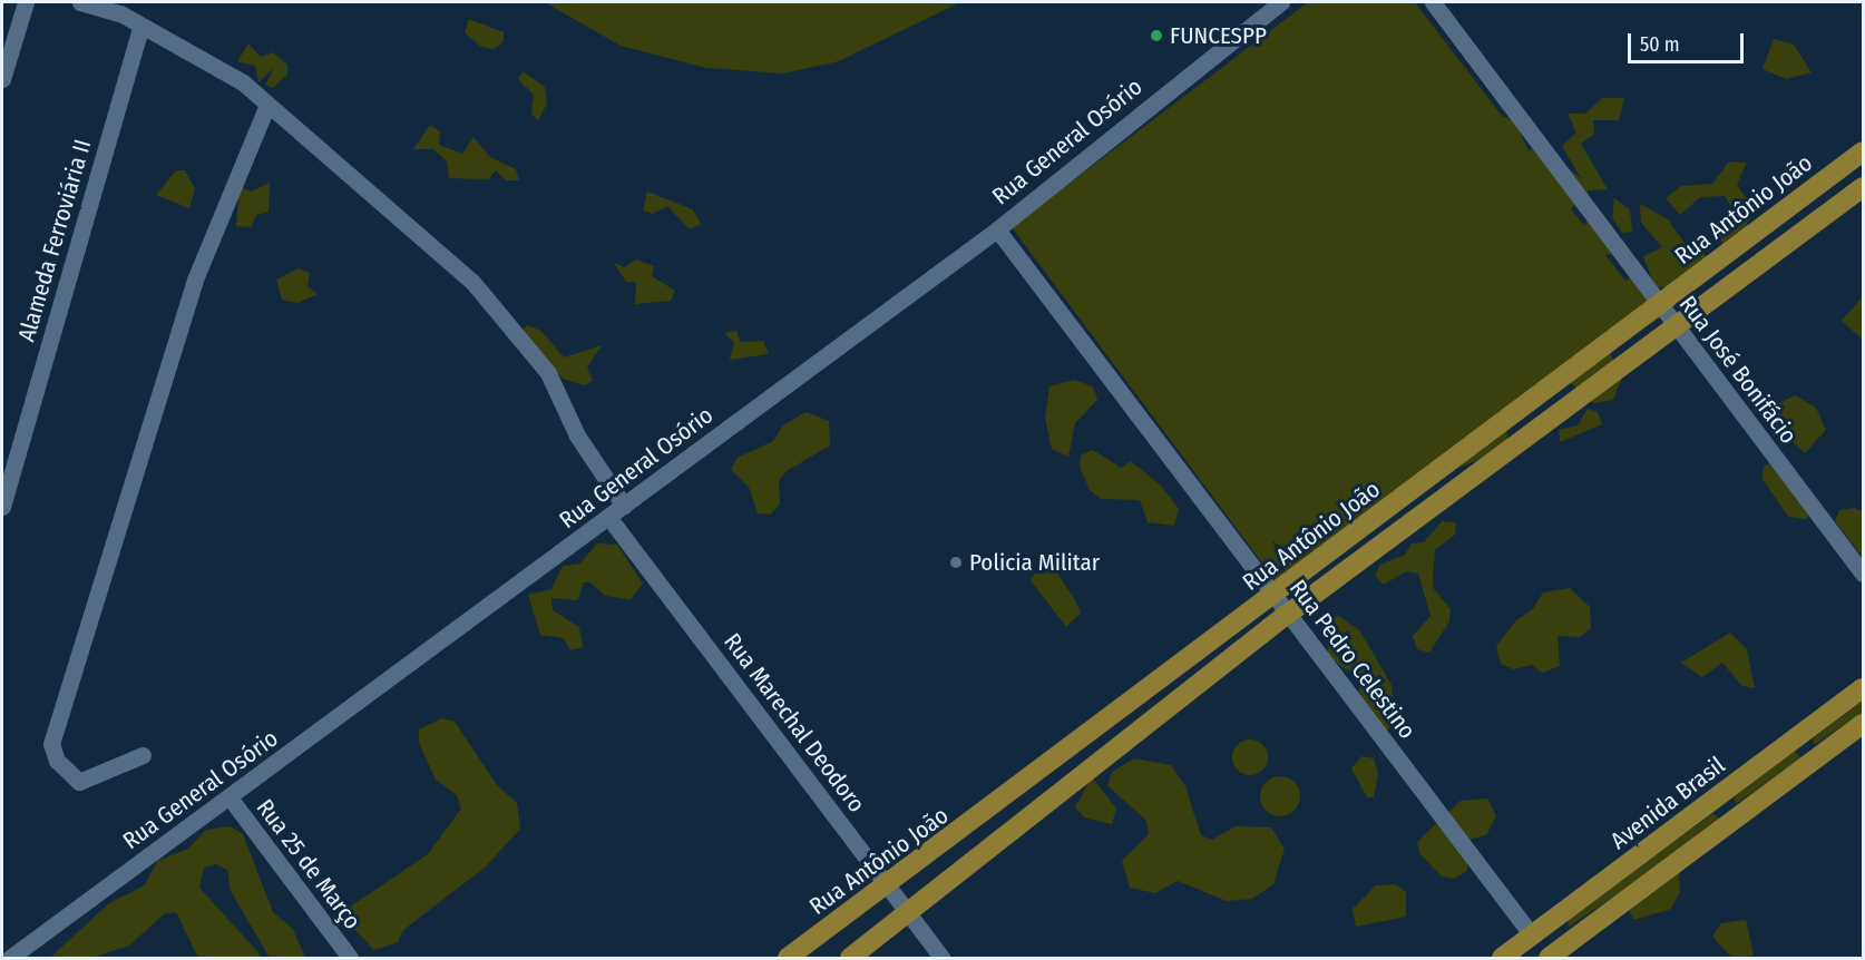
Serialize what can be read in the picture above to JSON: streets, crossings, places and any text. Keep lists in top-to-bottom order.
{
  "streets": {
    "main road": ["Rua Antônio João", "Rua Pedro Celestino", "Avenida Brasil"],
    "street": [
      "Rua General Osório",
      "Alameda Ferroviária II",
      "Rua José Bonifácio",
      "Rua Marechal Deodoro",
      "Rua 25 de Março"
    ]
  },
  "crossings": [
    ["Rua General Osório", "Rua Pedro Celestino"],
    ["Rua General Osório", "Rua Marechal Deodoro"],
    ["Rua General Osório", "Rua 25 de Março"],
    ["Rua Antônio João", "Rua José Bonifácio"],
    ["Rua Antônio João", "Rua Pedro Celestino"],
    ["Rua Antônio João", "Rua Marechal Deodoro"],
    ["Rua Pedro Celestino", "Avenida Brasil"]
  ],
  "places": ["FUNCESPP", "Policia Militar"],
  "scale_bar": "50 m"
}
